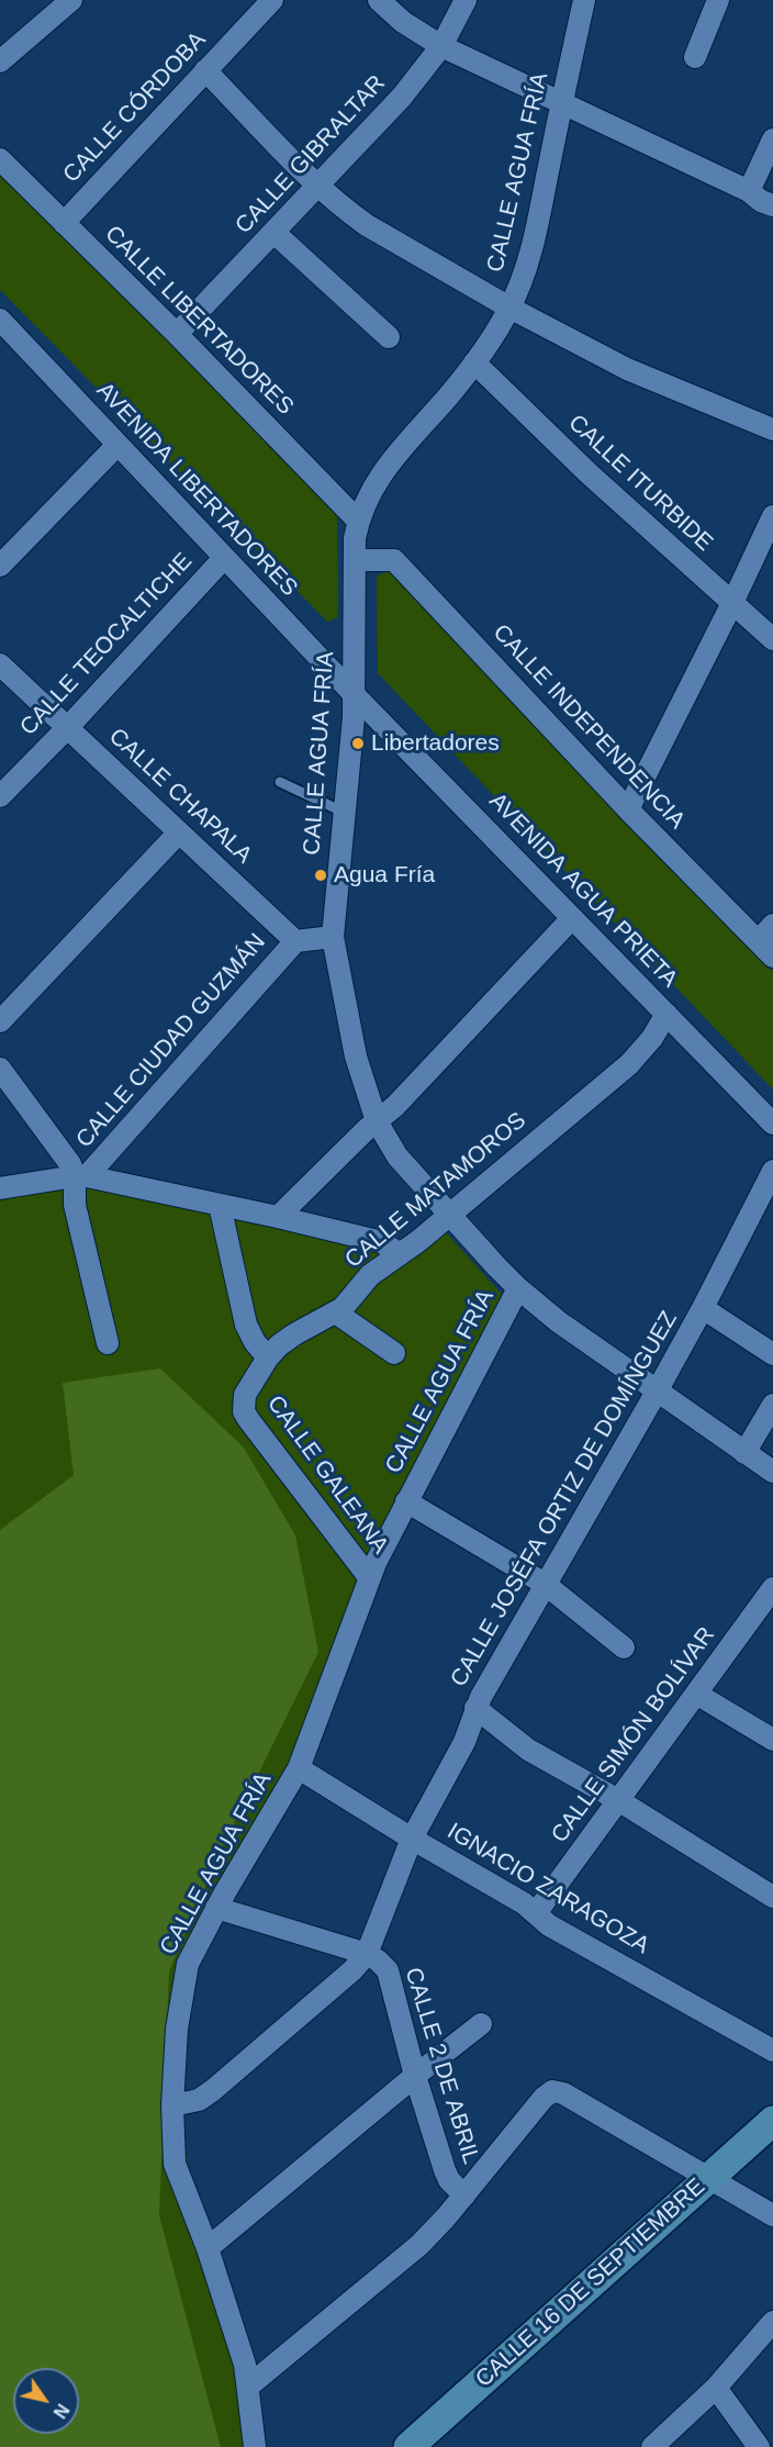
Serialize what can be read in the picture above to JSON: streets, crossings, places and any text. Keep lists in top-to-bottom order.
{
  "streets": {
    "street": [
      "CALLE CÓRDOBA",
      "CALLE GIBRALTAR",
      "CALLE AGUA FRÍA",
      "CALLE LIBERTADORES",
      "CALLE ITURBIDE",
      "AVENIDA LIBERTADORES",
      "CALLE TEOCALTICHE",
      "CALLE INDEPENDENCIA",
      "CALLE CHAPALA",
      "AVENIDA AGUA PRIETA",
      "CALLE CIUDAD GUZMÁN",
      "CALLE MATAMOROS",
      "CALLE GALEANA",
      "CALLE JOSÉFA ORTIZ DE DOMÍNGUEZ",
      "CALLE SIMÓN BOLÍVAR",
      "IGNACIO ZARAGOZA",
      "CALLE 2 DE ABRIL",
      "CALLE 16 DE SEPTIEMBRE"
    ]
  },
  "crossings": [
    ["CALLE CÓRDOBA", "CALLE LIBERTADORES"],
    ["CALLE GIBRALTAR", "CALLE LIBERTADORES"],
    ["CALLE AGUA FRÍA", "CALLE LIBERTADORES"],
    ["CALLE AGUA FRÍA", "CALLE ITURBIDE"],
    ["CALLE AGUA FRÍA", "AVENIDA LIBERTADORES"],
    ["CALLE AGUA FRÍA", "CALLE INDEPENDENCIA"],
    ["CALLE AGUA FRÍA", "AVENIDA AGUA PRIETA"],
    ["CALLE AGUA FRÍA", "CALLE MATAMOROS"],
    ["CALLE AGUA FRÍA", "CALLE GALEANA"],
    ["CALLE AGUA FRÍA", "CALLE JOSÉFA ORTIZ DE DOMÍNGUEZ"],
    ["CALLE AGUA FRÍA", "IGNACIO ZARAGOZA"],
    ["CALLE AGUA FRÍA", "CALLE 2 DE ABRIL"],
    ["AVENIDA LIBERTADORES", "CALLE TEOCALTICHE"],
    ["AVENIDA LIBERTADORES", "AVENIDA AGUA PRIETA"],
    ["CALLE TEOCALTICHE", "CALLE CHAPALA"],
    ["CALLE CHAPALA", "CALLE CIUDAD GUZMÁN"],
    ["AVENIDA AGUA PRIETA", "CALLE MATAMOROS"],
    ["CALLE MATAMOROS", "CALLE GALEANA"],
    ["CALLE GALEANA", "CALLE JOSÉFA ORTIZ DE DOMÍNGUEZ"],
    ["CALLE JOSÉFA ORTIZ DE DOMÍNGUEZ", "IGNACIO ZARAGOZA"],
    ["CALLE JOSÉFA ORTIZ DE DOMÍNGUEZ", "CALLE 2 DE ABRIL"],
    ["CALLE SIMÓN BOLÍVAR", "IGNACIO ZARAGOZA"]
  ],
  "places": ["Libertadores", "Agua Fría"],
  "north": "bottom right"
}
